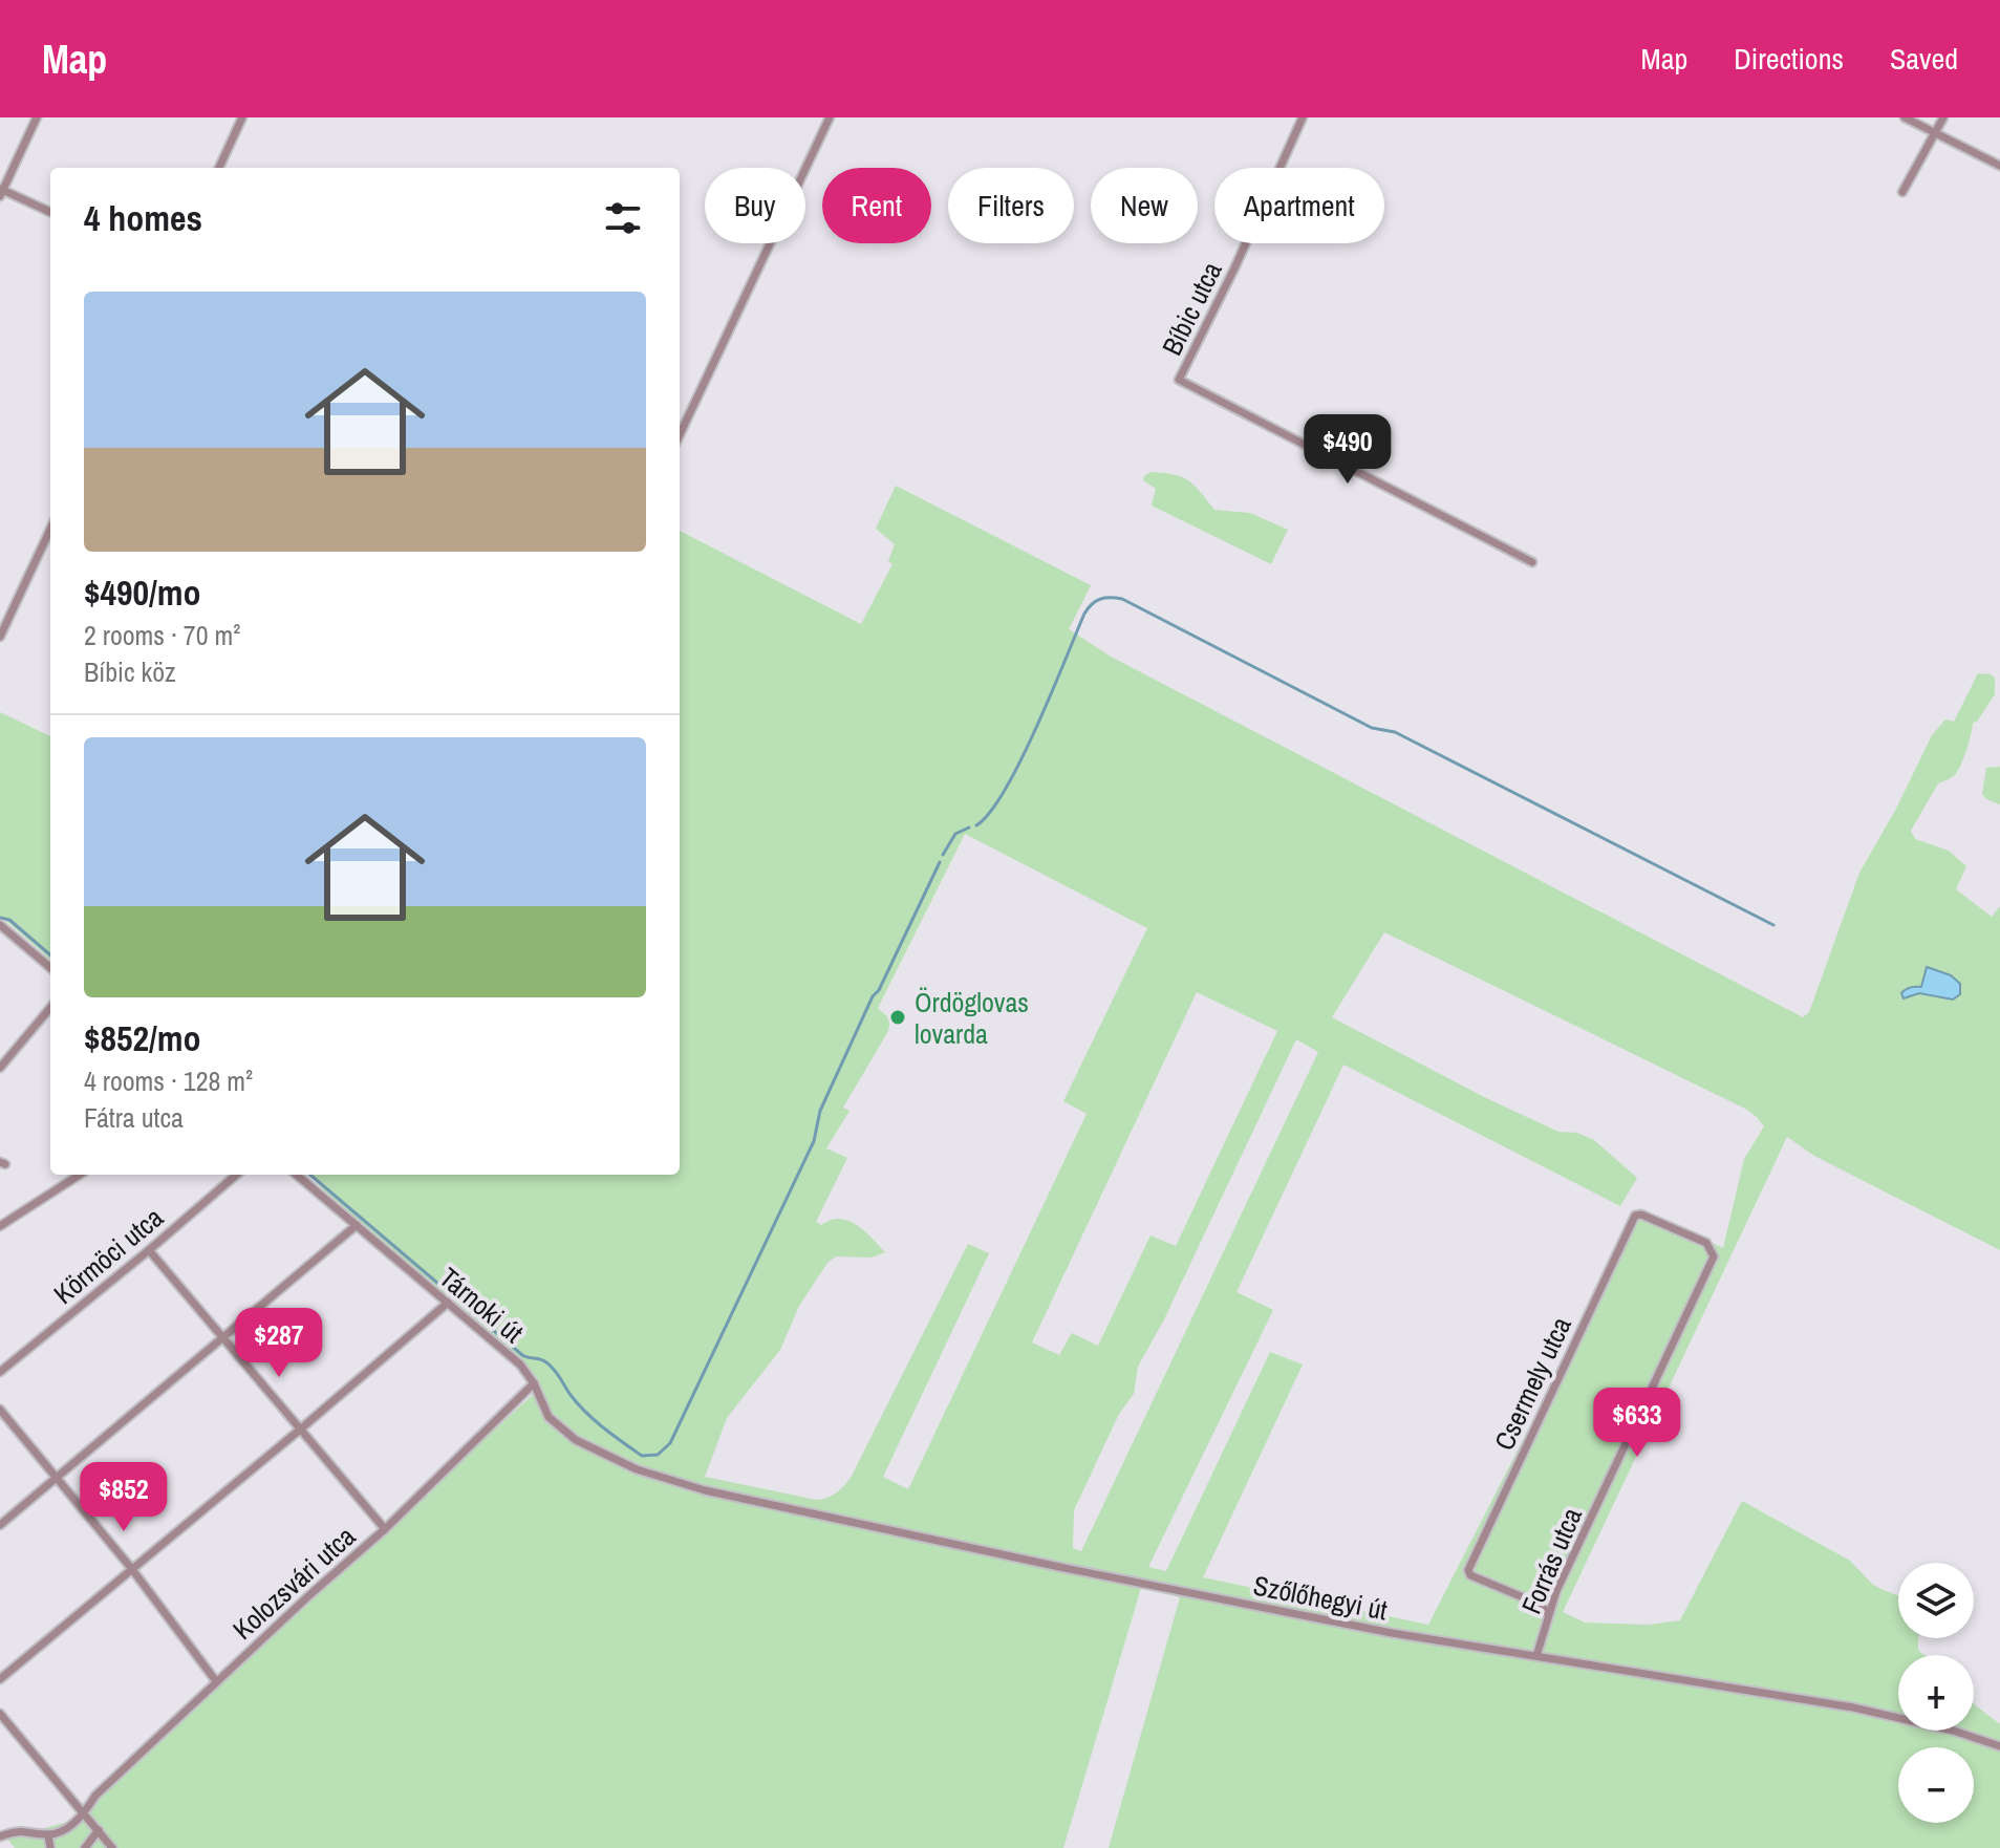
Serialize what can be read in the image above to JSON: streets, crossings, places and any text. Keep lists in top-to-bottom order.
{
  "streets": {
    "street": [
      "Bíbic utca",
      "Körmöci utca",
      "Tárnoki út",
      "Csermely utca",
      "Forrás utca",
      "Kolozsvári utca",
      "Szőlőhegyi út"
    ]
  },
  "crossings": [
    ["Tárnoki út", "Kolozsvári utca"],
    ["Tárnoki út", "Szőlőhegyi út"],
    ["Csermely utca", "Forrás utca"],
    ["Forrás utca", "Szőlőhegyi út"]
  ],
  "places": ["Ördöglovas lovarda"],
  "page": {
    "header": "Map",
    "nav": ["Map", "Directions", "Saved"],
    "chip": [
      "Buy",
      "Rent",
      "Filters",
      "New",
      "Apartment"
    ],
    "heading": "4 homes",
    "list": [
      {
        "name": "$490/mo",
        "note": "2 rooms · 70 m² · Bíbic köz"
      },
      {
        "name": "$852/mo",
        "note": "4 rooms · 128 m² · Fátra utca"
      }
    ],
    "price": [
      "$490",
      "$287",
      "$633",
      "$852"
    ],
    "map_buttons": ["+", "−"]
  }
}
